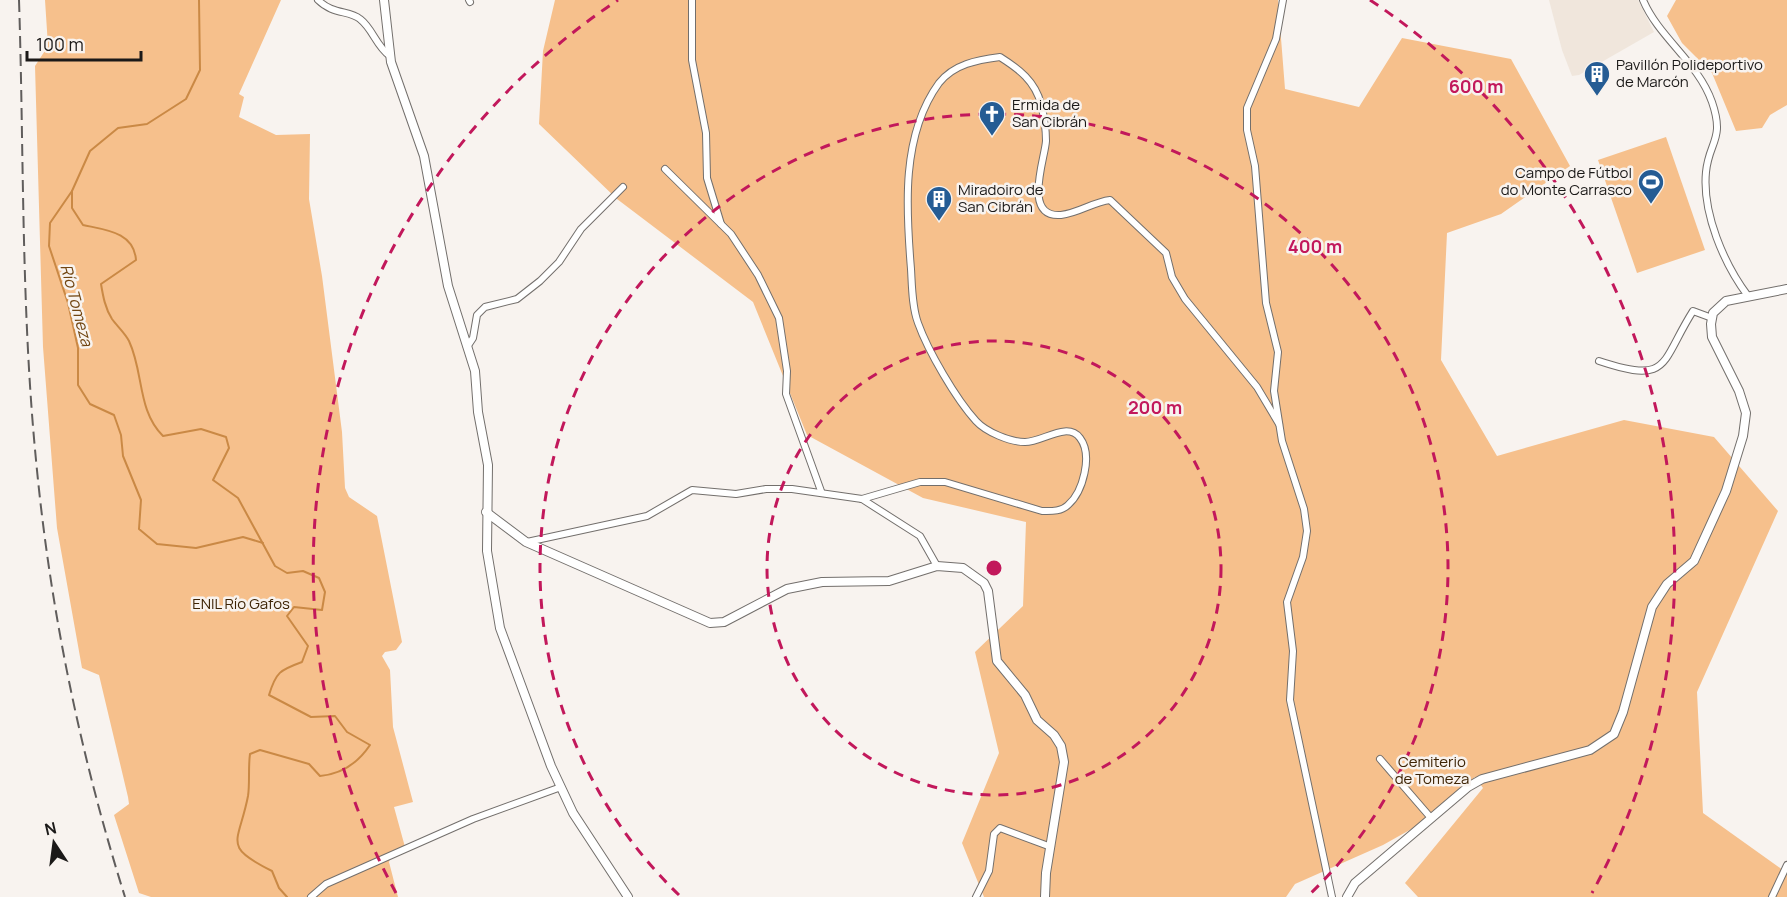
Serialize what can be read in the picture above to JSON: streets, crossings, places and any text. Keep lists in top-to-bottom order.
{
  "water": ["Río Tomeza"],
  "parks": ["ENIL Río Gafos", "Cemiterio de Tomeza"],
  "places": {
    "building": ["Pavillón Polideportivo de Marcón", "Miradoiro de San Cibrán"],
    "church": ["Ermida de San Cibrán"],
    "sports": ["Campo de Fútbol do Monte Carrasco"]
  },
  "scale_bar": "100 m",
  "north": "top",
  "rings": ["600 m", "400 m", "200 m"]
}
